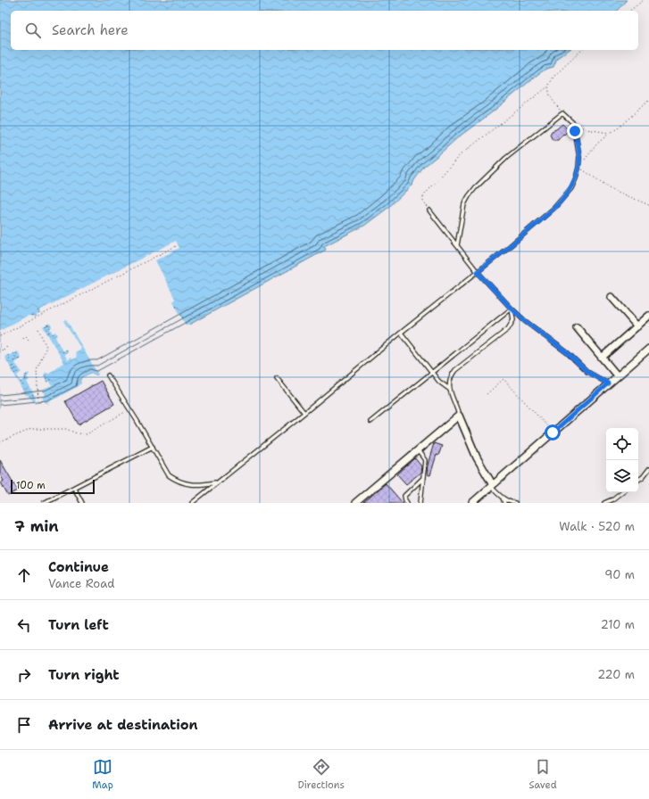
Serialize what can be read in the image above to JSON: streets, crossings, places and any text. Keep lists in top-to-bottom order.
{
  "scale_bar": "100 m",
  "page": {
    "search": "Search here",
    "scale": "100 m",
    "heading": ["7 min", "Walk · 520 m"],
    "list": [
      ["Continue", "Vance Road", "90 m"],
      ["Turn left", "210 m"],
      ["Turn right", "220 m"],
      "Arrive at destination"
    ],
    "nav": ["Map", "Directions", "Saved"]
  }
}
